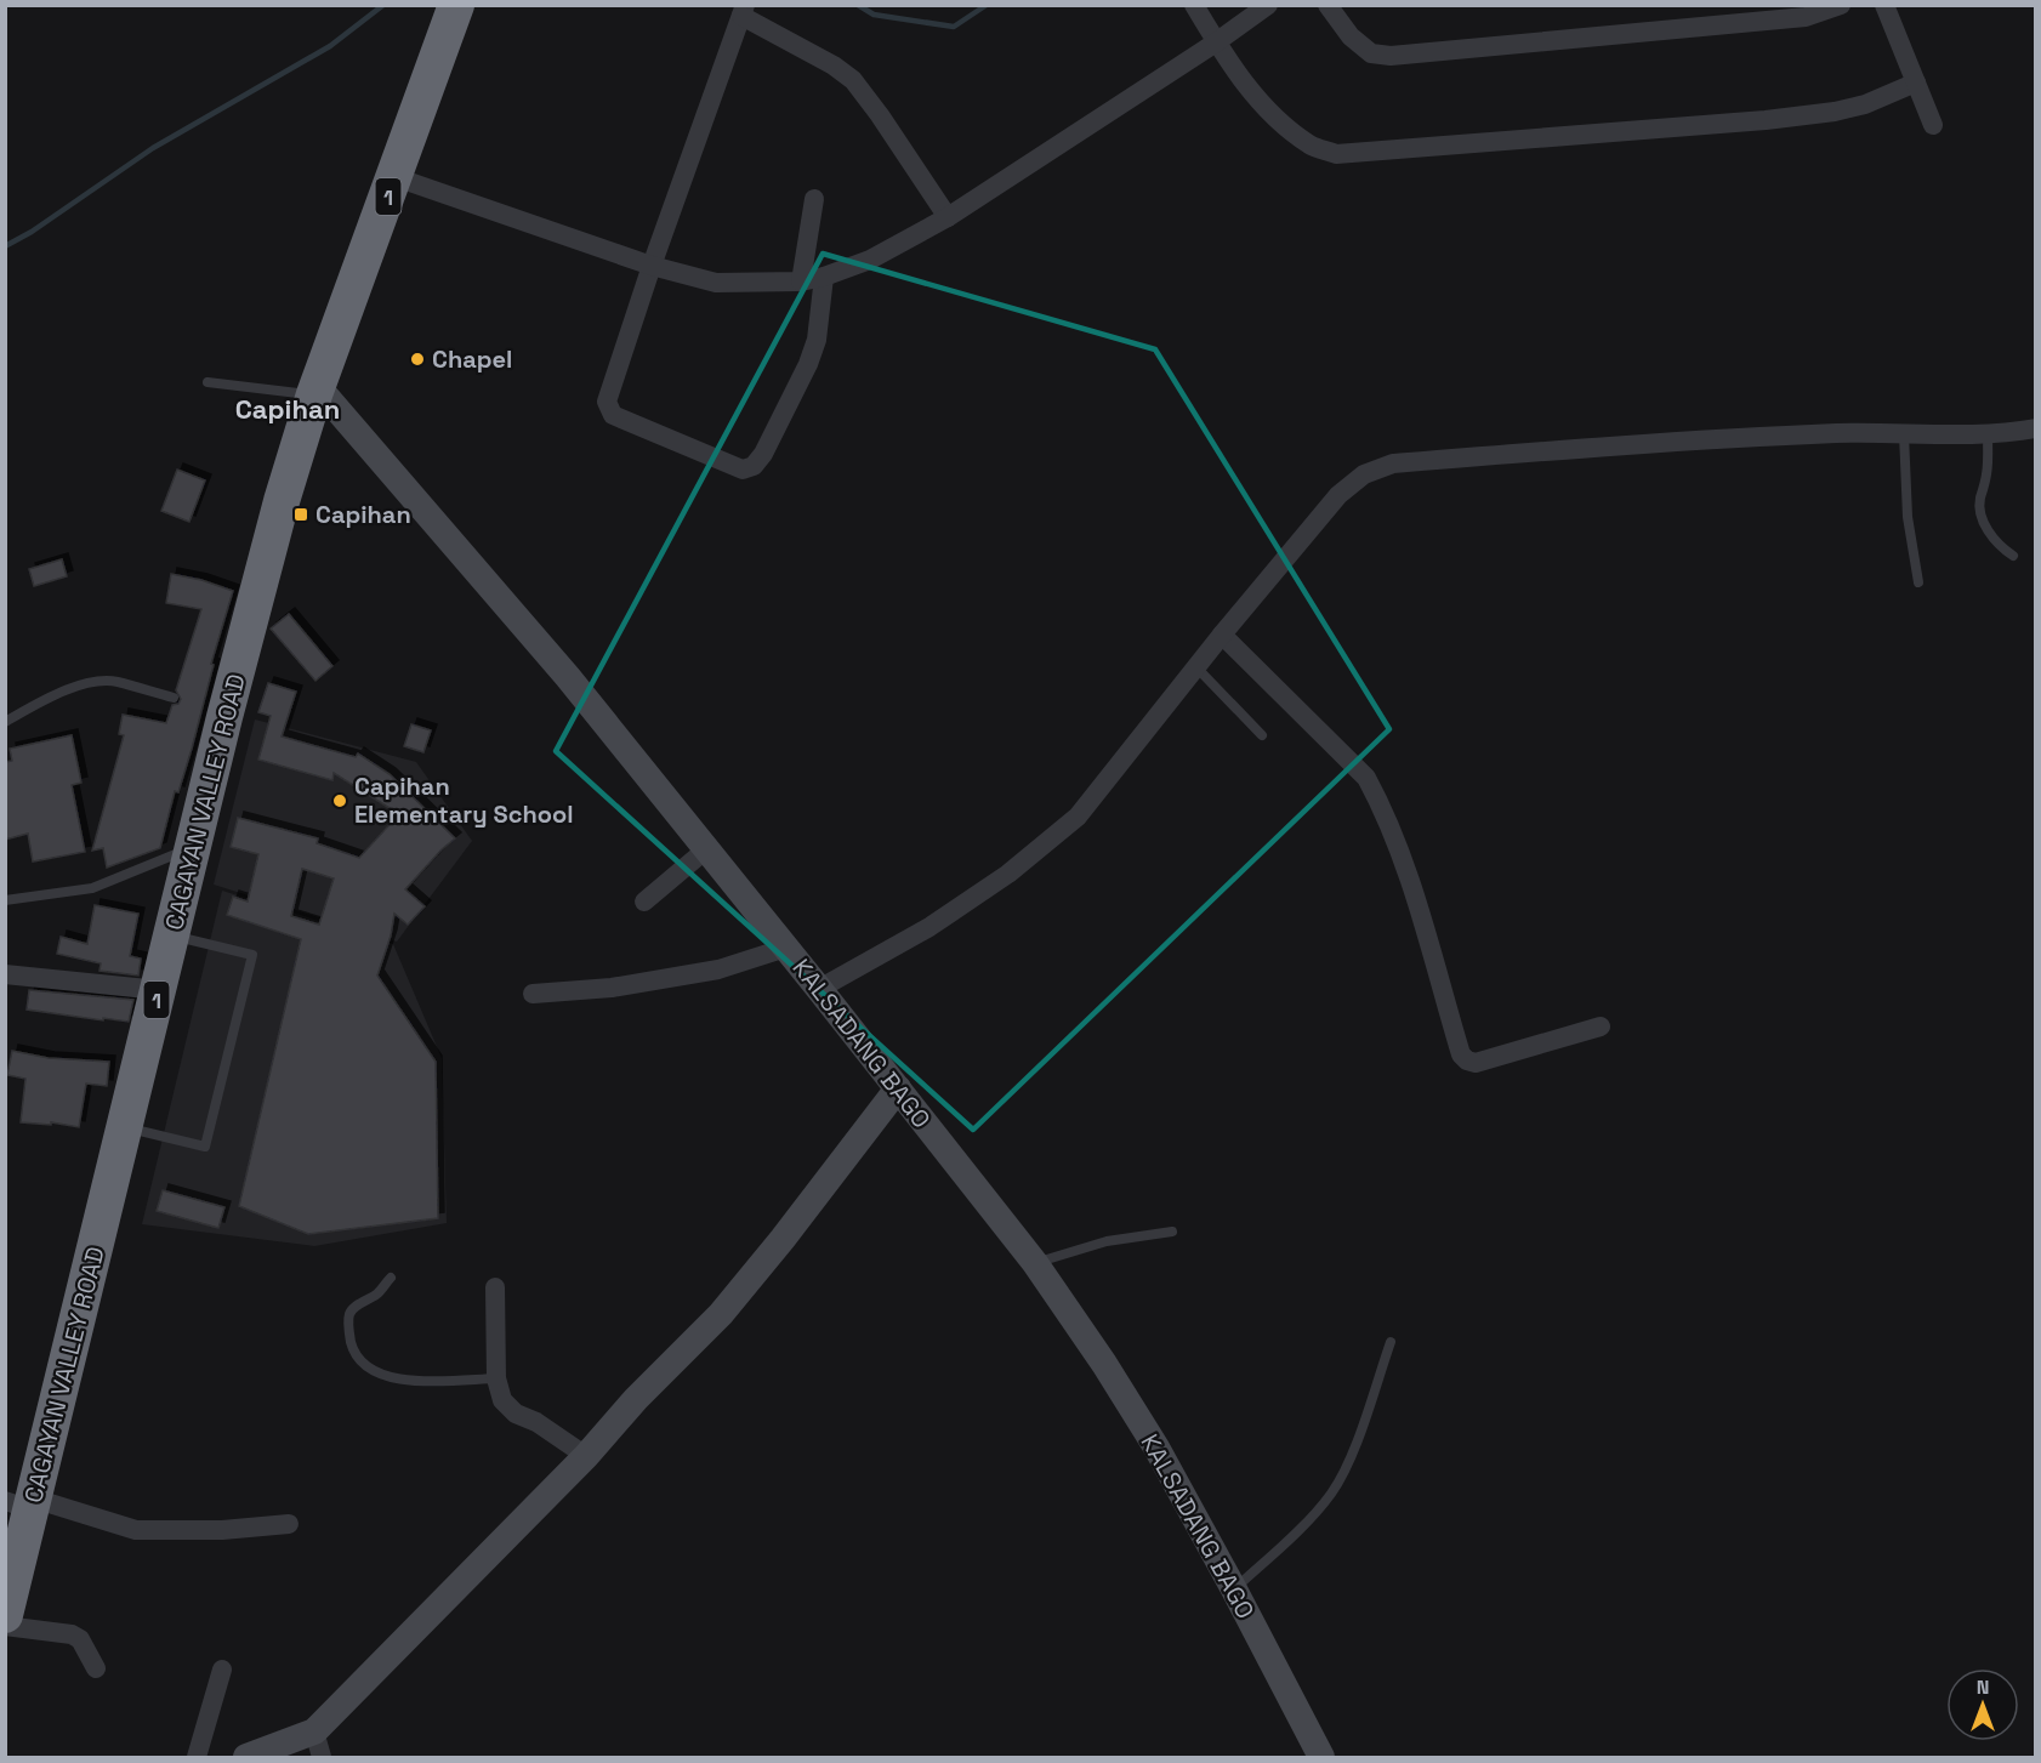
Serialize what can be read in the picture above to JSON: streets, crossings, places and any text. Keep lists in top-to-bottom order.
{
  "streets": {
    "highway": ["1", "CAGAYAN VALLEY ROAD"],
    "main road": ["KALSADANG BAGO"]
  },
  "crossings": [
    ["CAGAYAN VALLEY ROAD", "KALSADANG BAGO"]
  ],
  "districts": ["Capihan"],
  "places": {
    "other": ["Chapel", "Capihan Elementary School"],
    "transit": ["Capihan"]
  },
  "north": "top"
}
